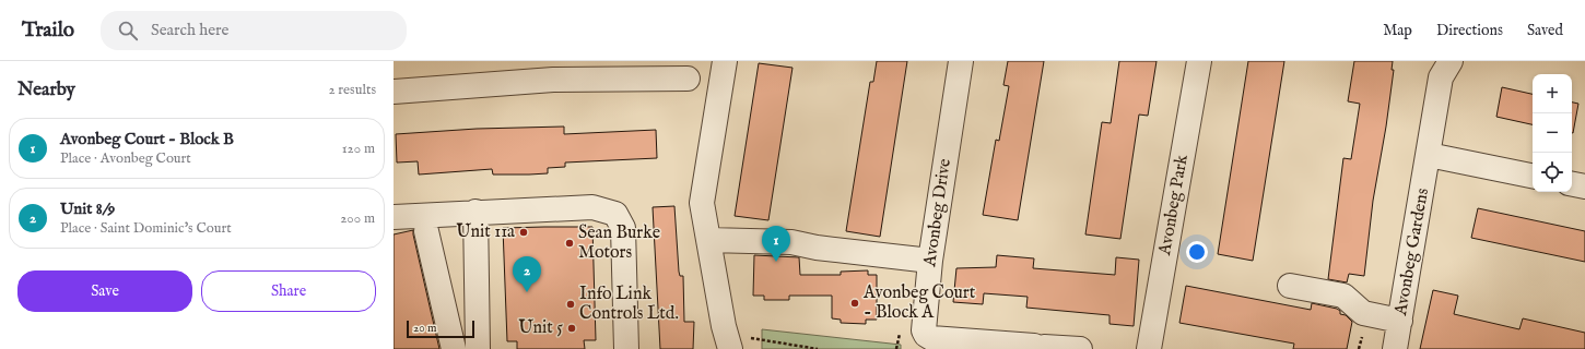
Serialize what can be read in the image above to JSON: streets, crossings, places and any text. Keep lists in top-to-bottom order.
{
  "streets": {
    "street": ["Avonbeg Park", "Avonbeg Drive", "Avonbeg Gardens"]
  },
  "places": [
    "Unit 11a",
    "Sean Burke Motors",
    "Avonbeg Court - Block A",
    "Info Link Controls Ltd.",
    "Unit 5"
  ],
  "scale_bar": "20 m",
  "page": {
    "header": "Trailo",
    "search": "Search here",
    "nav": ["Map", "Directions", "Saved"],
    "heading": ["Nearby", "2 results"],
    "map_buttons": ["+", "−"],
    "list": [
      {
        "mark": "1",
        "name": "Avonbeg Court - Block B",
        "note": "Place · Avonbeg Court",
        "value": "120 m"
      },
      {
        "mark": "2",
        "name": "Unit 8/9",
        "note": "Place · Saint Dominic's Court",
        "value": "200 m"
      }
    ],
    "pins": ["1", "2"],
    "buttons": ["Save", "Share"],
    "scale": "20 m"
  }
}
